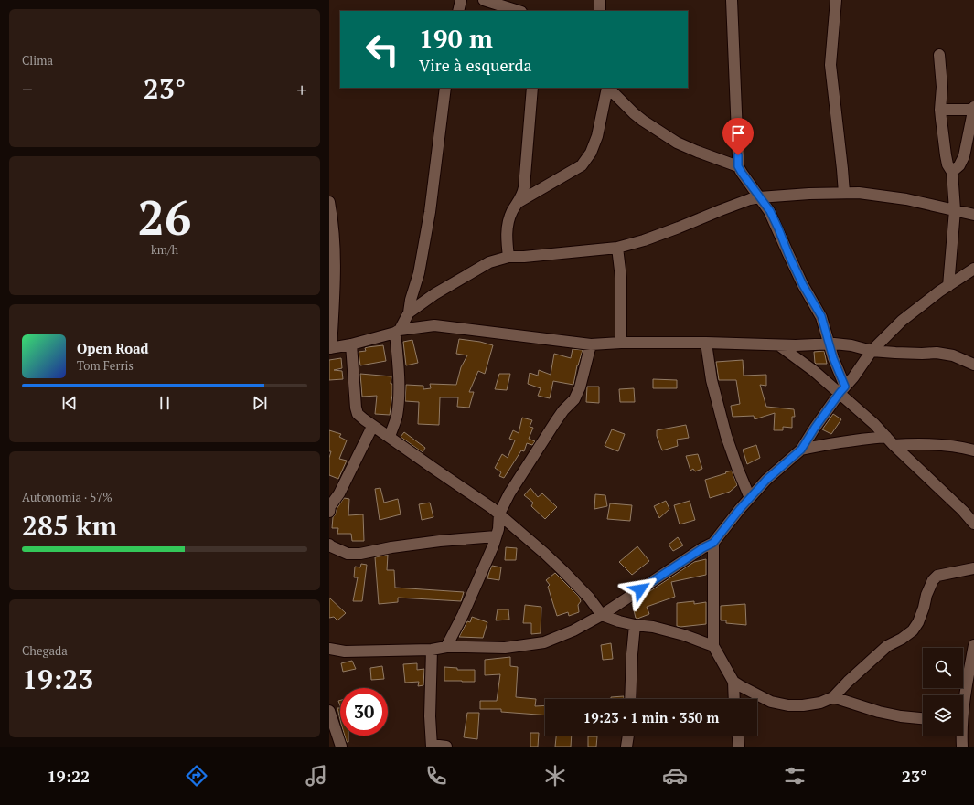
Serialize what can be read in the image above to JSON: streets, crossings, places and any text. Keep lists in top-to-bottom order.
{
  "page": {
    "tile": [
      "Clima",
      ["26", "km/h"],
      ["Autonomia · 57%", "285 km"],
      ["Chegada", "19:23"]
    ],
    "turn": ["190 m", "Vire à esquerda"],
    "heat": ["−", "23°", "+"],
    "song": ["Open Road", "Tom Ferris"],
    "limit": "30",
    "trip": "19:23 · 1 min · 350 m",
    "tabs": ["19:22", "23°"]
  }
}
